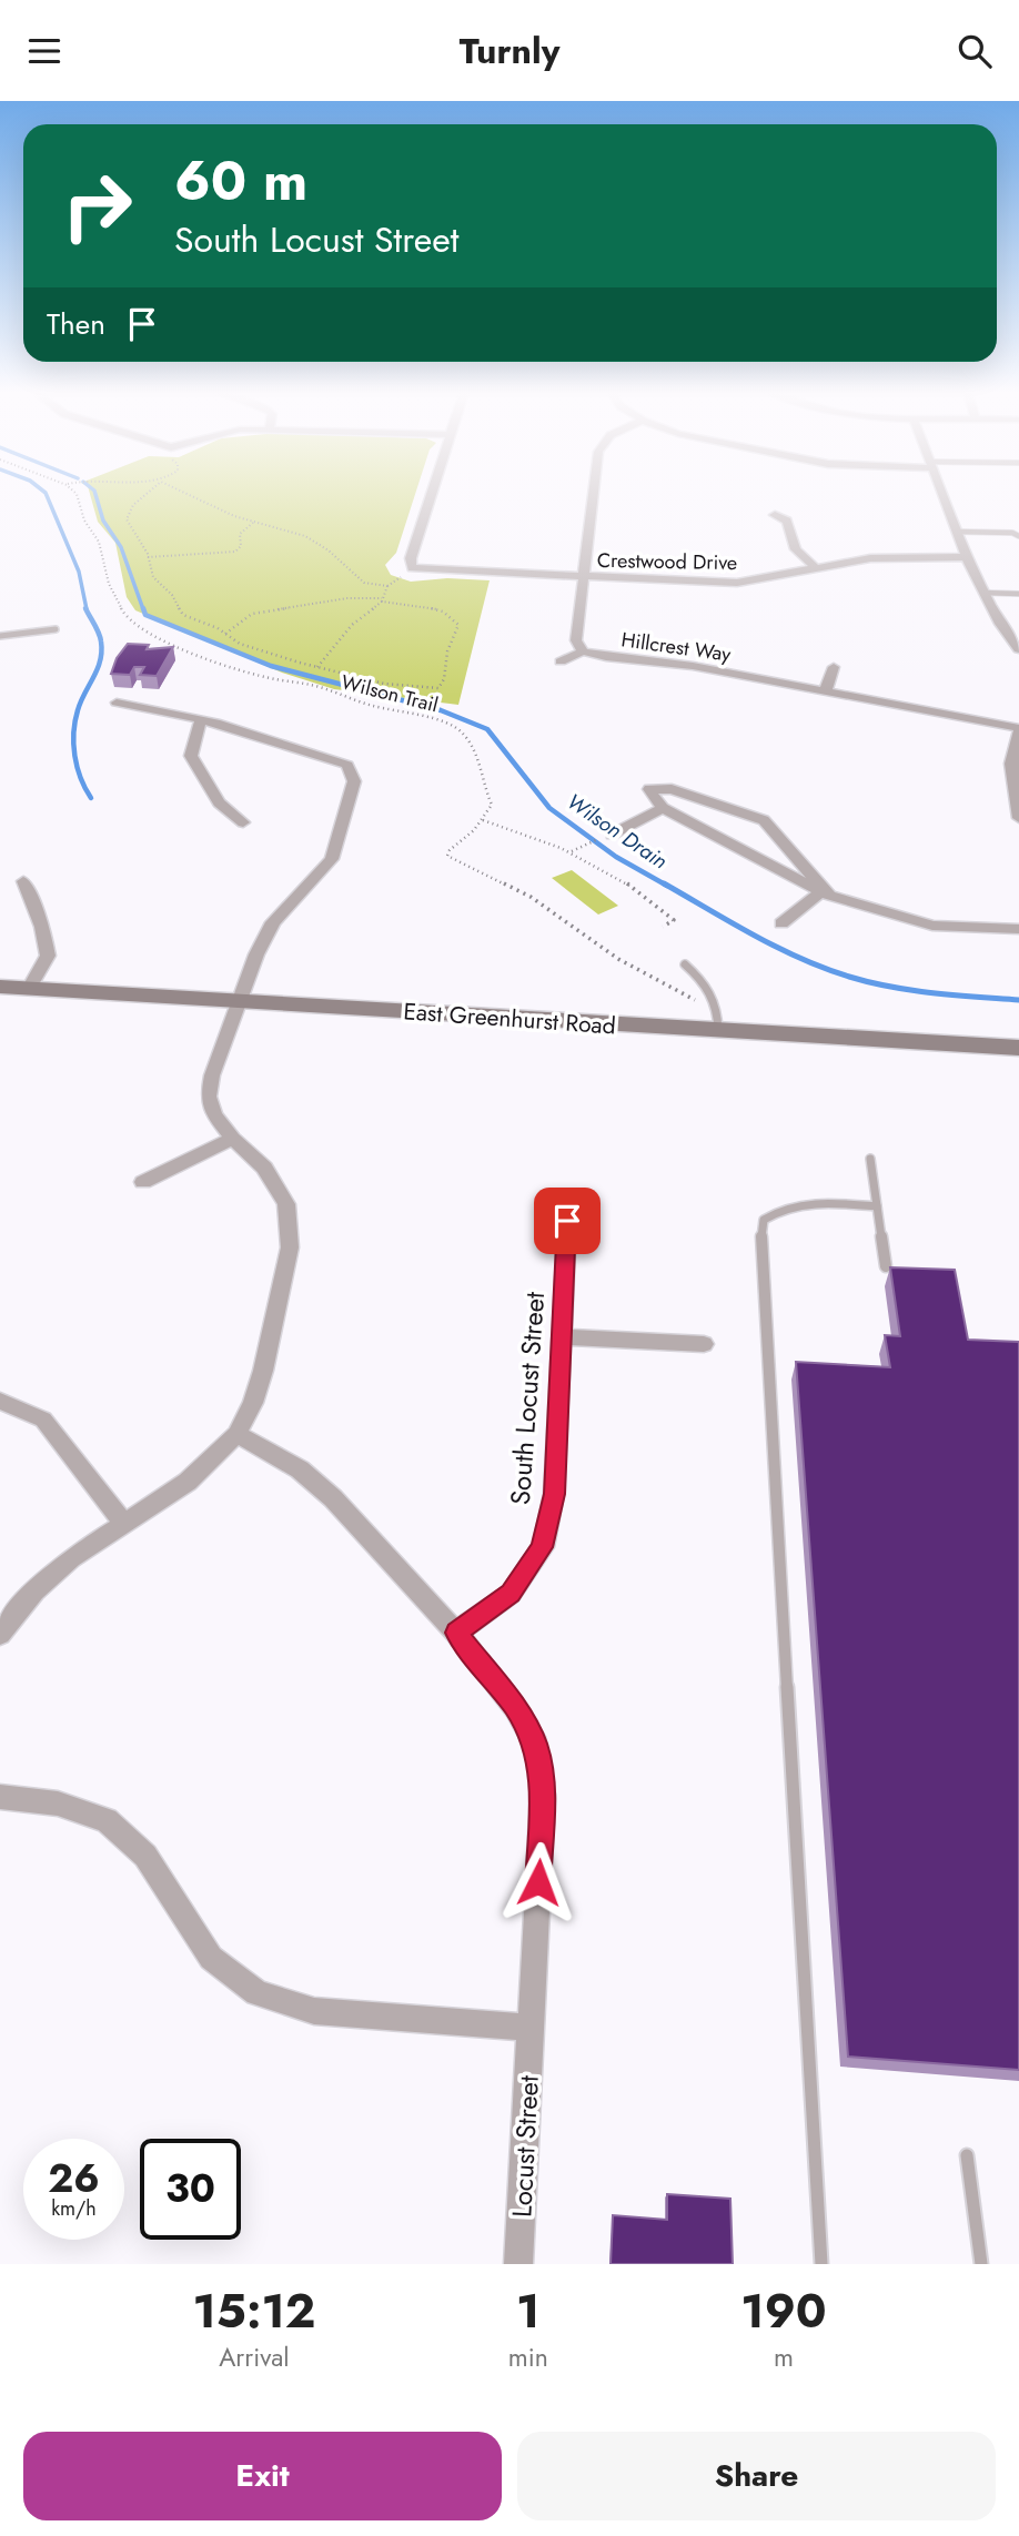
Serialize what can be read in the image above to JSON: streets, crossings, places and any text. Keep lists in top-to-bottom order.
{
  "streets": {
    "main road": ["East Greenhurst Road"],
    "street": [
      "Crestwood Drive",
      "Hillcrest Way",
      "South Locust Street",
      "Locust Street"
    ],
    "path": ["Wilson Trail"]
  },
  "water": ["Wilson Drain"],
  "page": {
    "header": "Turnly",
    "turn": ["60 m", "South Locust Street"],
    "then": "Then",
    "speed": "26 km/h",
    "limit": "30",
    "eta": [
      "15:12",
      "Arrival",
      "1",
      "min",
      "190",
      "m"
    ],
    "buttons": ["Exit", "Share"]
  }
}
